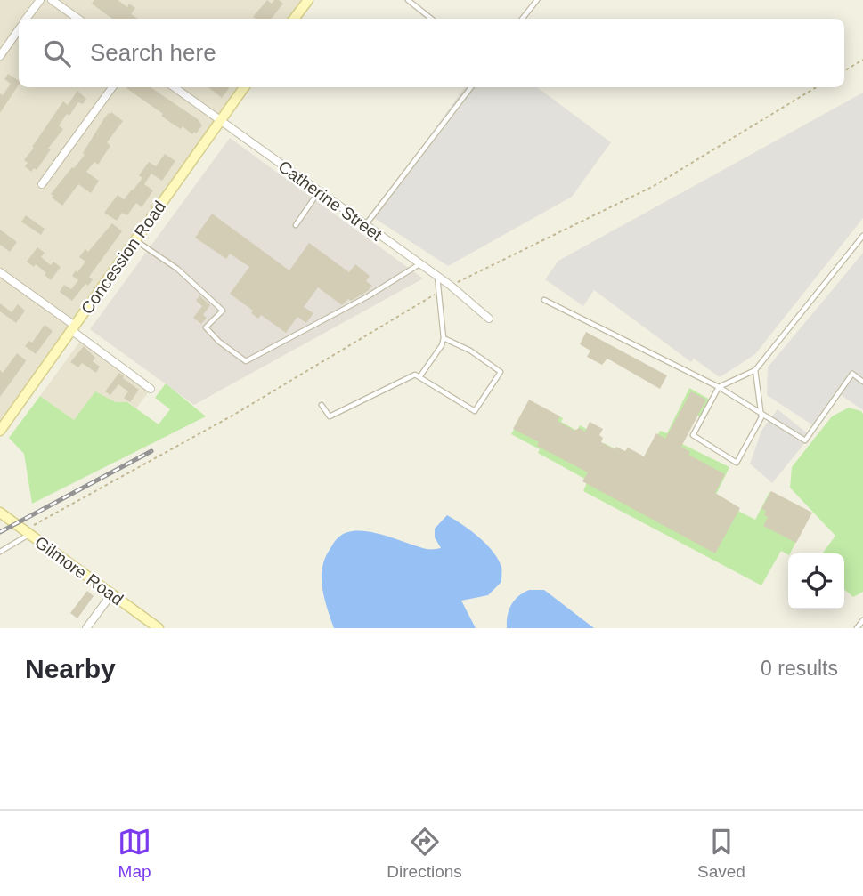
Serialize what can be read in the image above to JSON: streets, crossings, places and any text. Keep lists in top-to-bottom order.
{
  "streets": {
    "street": ["Catherine Street", "Concession Road", "Gilmore Road"]
  },
  "crossings": [
    ["Catherine Street", "Concession Road"]
  ],
  "page": {
    "search": "Search here",
    "heading": ["Nearby", "0 results"],
    "nav": ["Map", "Directions", "Saved"]
  }
}
